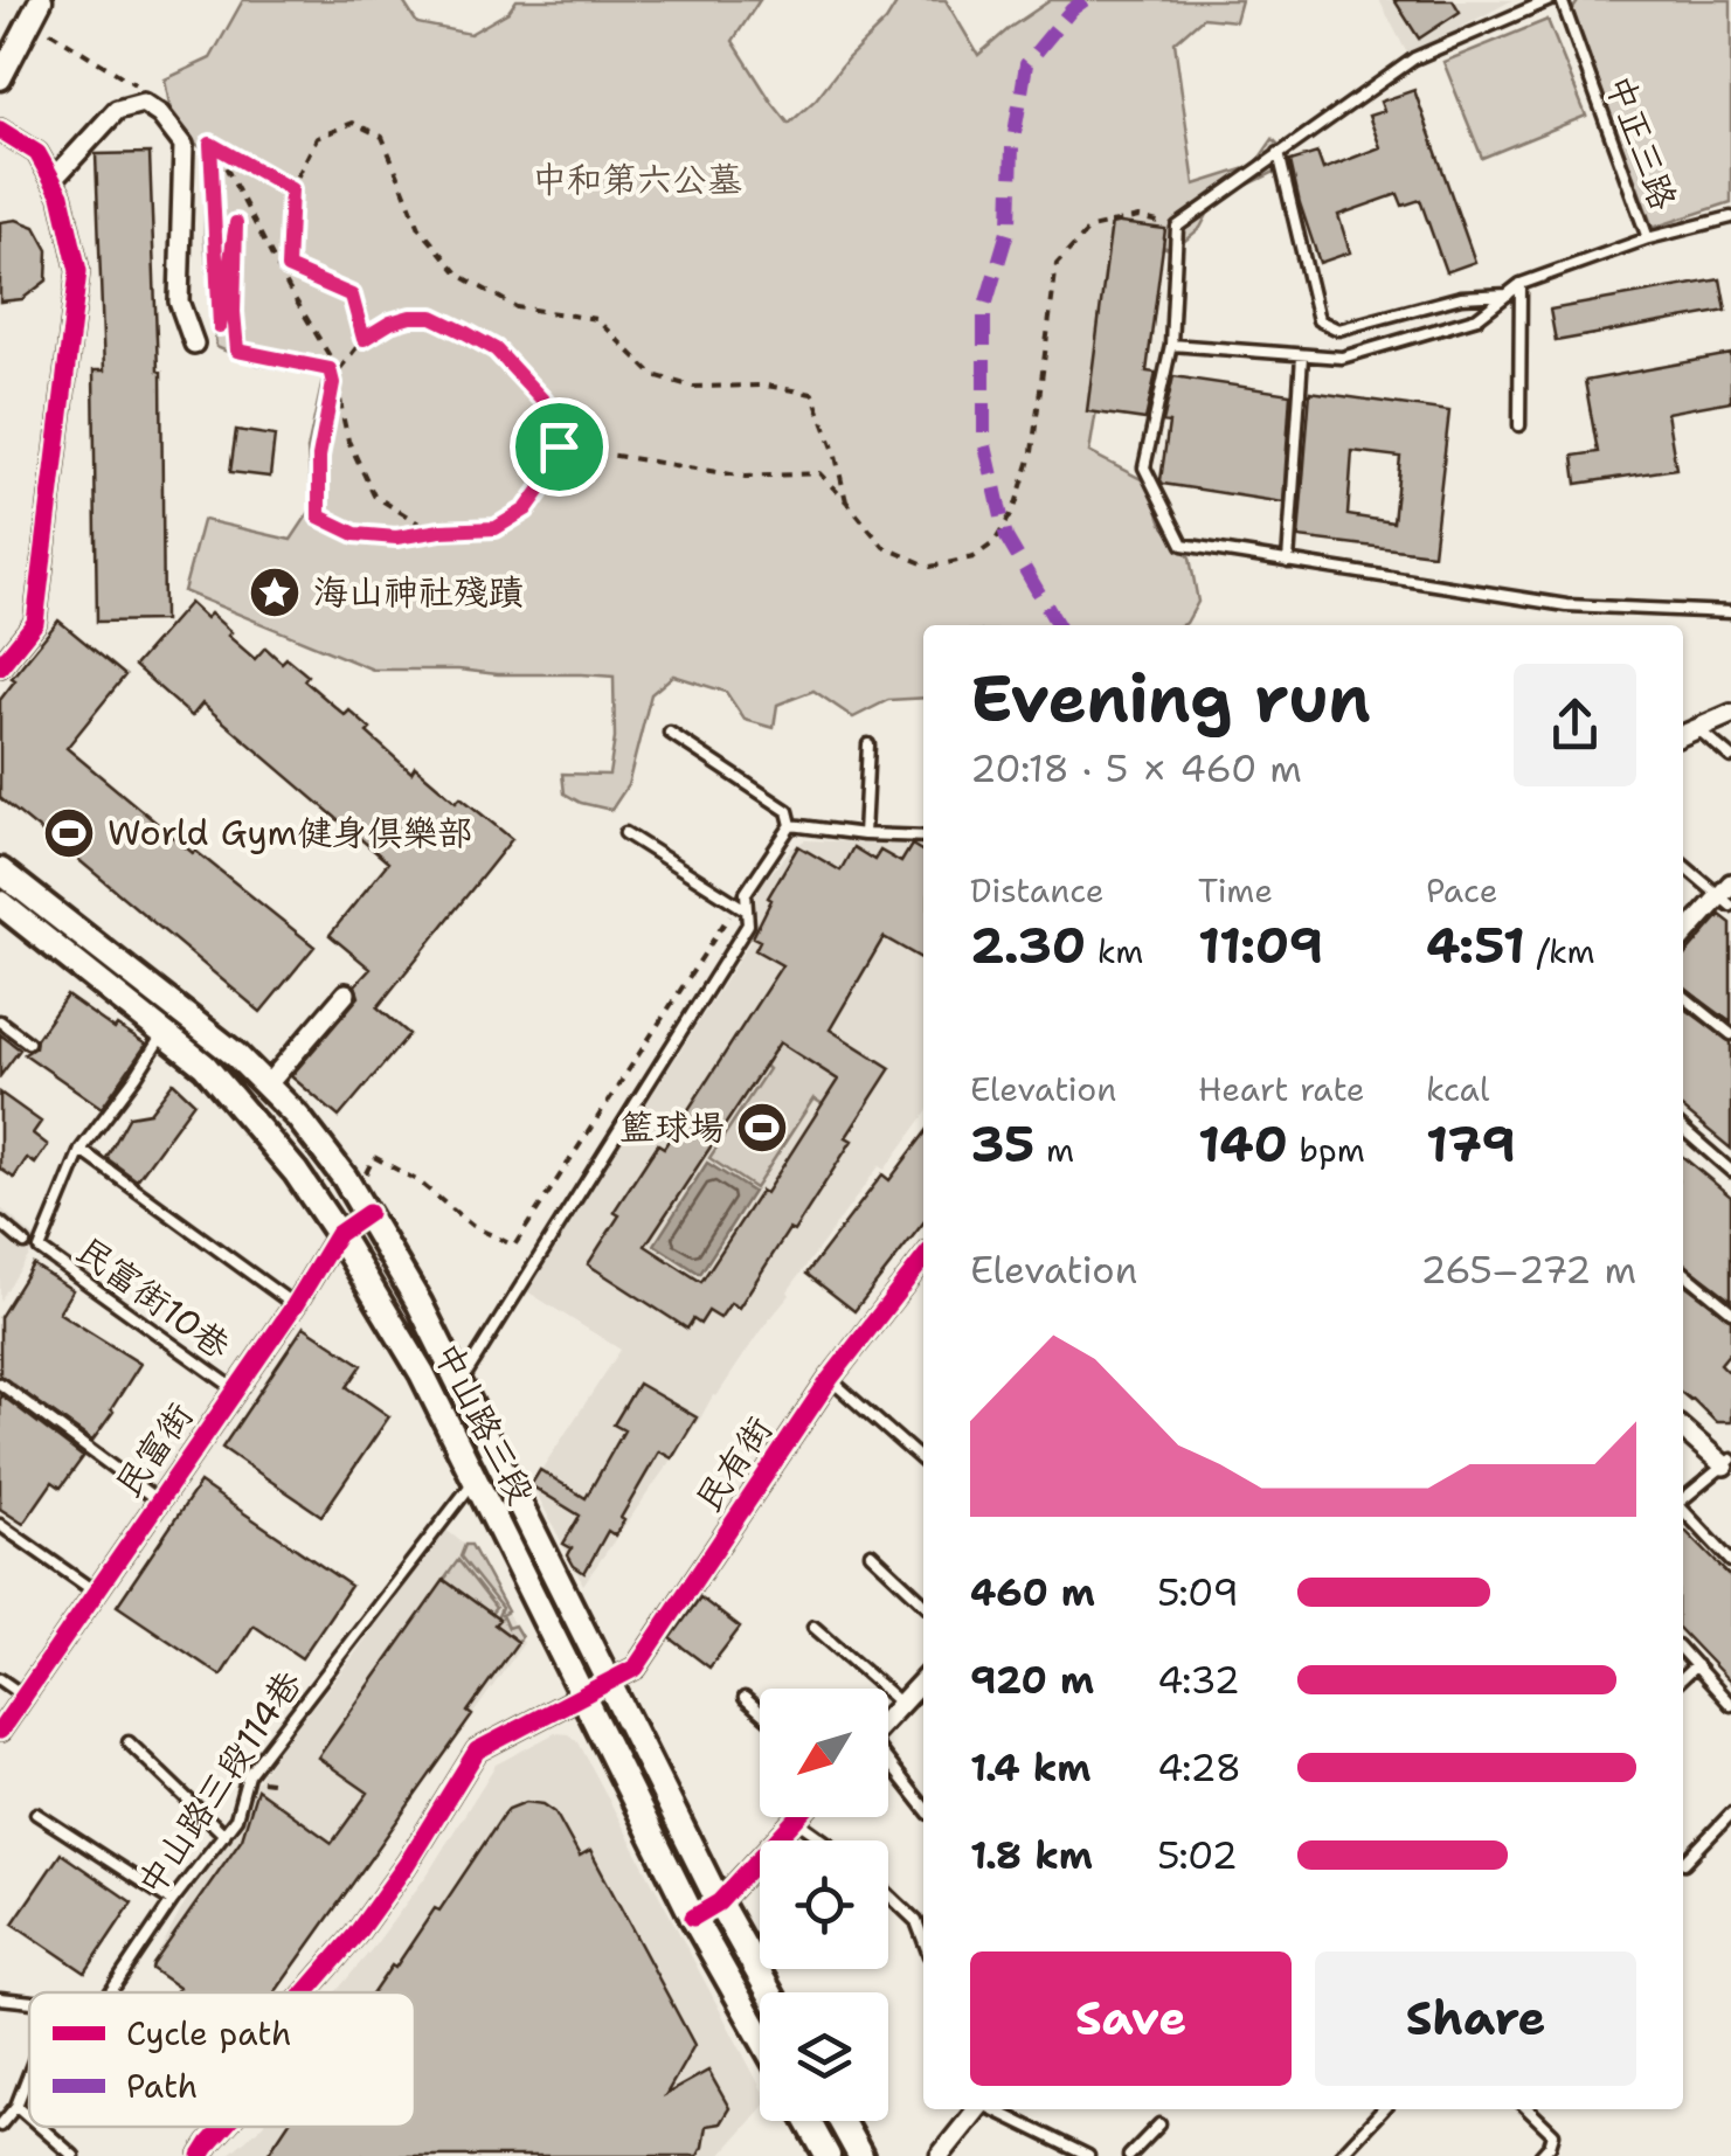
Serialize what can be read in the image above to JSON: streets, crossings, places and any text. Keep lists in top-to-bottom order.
{
  "streets": {
    "main road": ["中山路三段"],
    "street": ["民富街", "民有街"],
    "lane": ["中正三路", "民富街10巷", "中山路三段114巷"]
  },
  "crossings": [
    ["民富街10巷", "民富街"],
    ["中山路三段", "民富街"],
    ["中山路三段", "民有街"],
    ["中山路三段", "中山路三段114巷"]
  ],
  "parks": ["中和第六公墓"],
  "places": {
    "place": ["海山神社殘蹟"],
    "sports": ["World Gym健身俱樂部", "籃球場"]
  },
  "legend": ["Cycle path", "Path"],
  "north": "bottom left",
  "page": {
    "heading": ["Evening run", "20:18 · 5 × 460 m"],
    "stats": [
      ["Distance", "2.30 km"],
      ["Time", "11:09"],
      ["Pace", "4:51 /km"],
      ["Elevation", "35 m"],
      ["Heart rate", "140 bpm"],
      ["kcal", "179"]
    ],
    "chart": ["Elevation", "265–272 m"],
    "list": [
      {
        "name": "460 m",
        "note": "5:09"
      },
      {
        "name": "920 m",
        "note": "4:32"
      },
      {
        "name": "1.4 km",
        "note": "4:28"
      },
      {
        "name": "1.8 km",
        "note": "5:02"
      }
    ],
    "buttons": ["Save", "Share"]
  }
}
